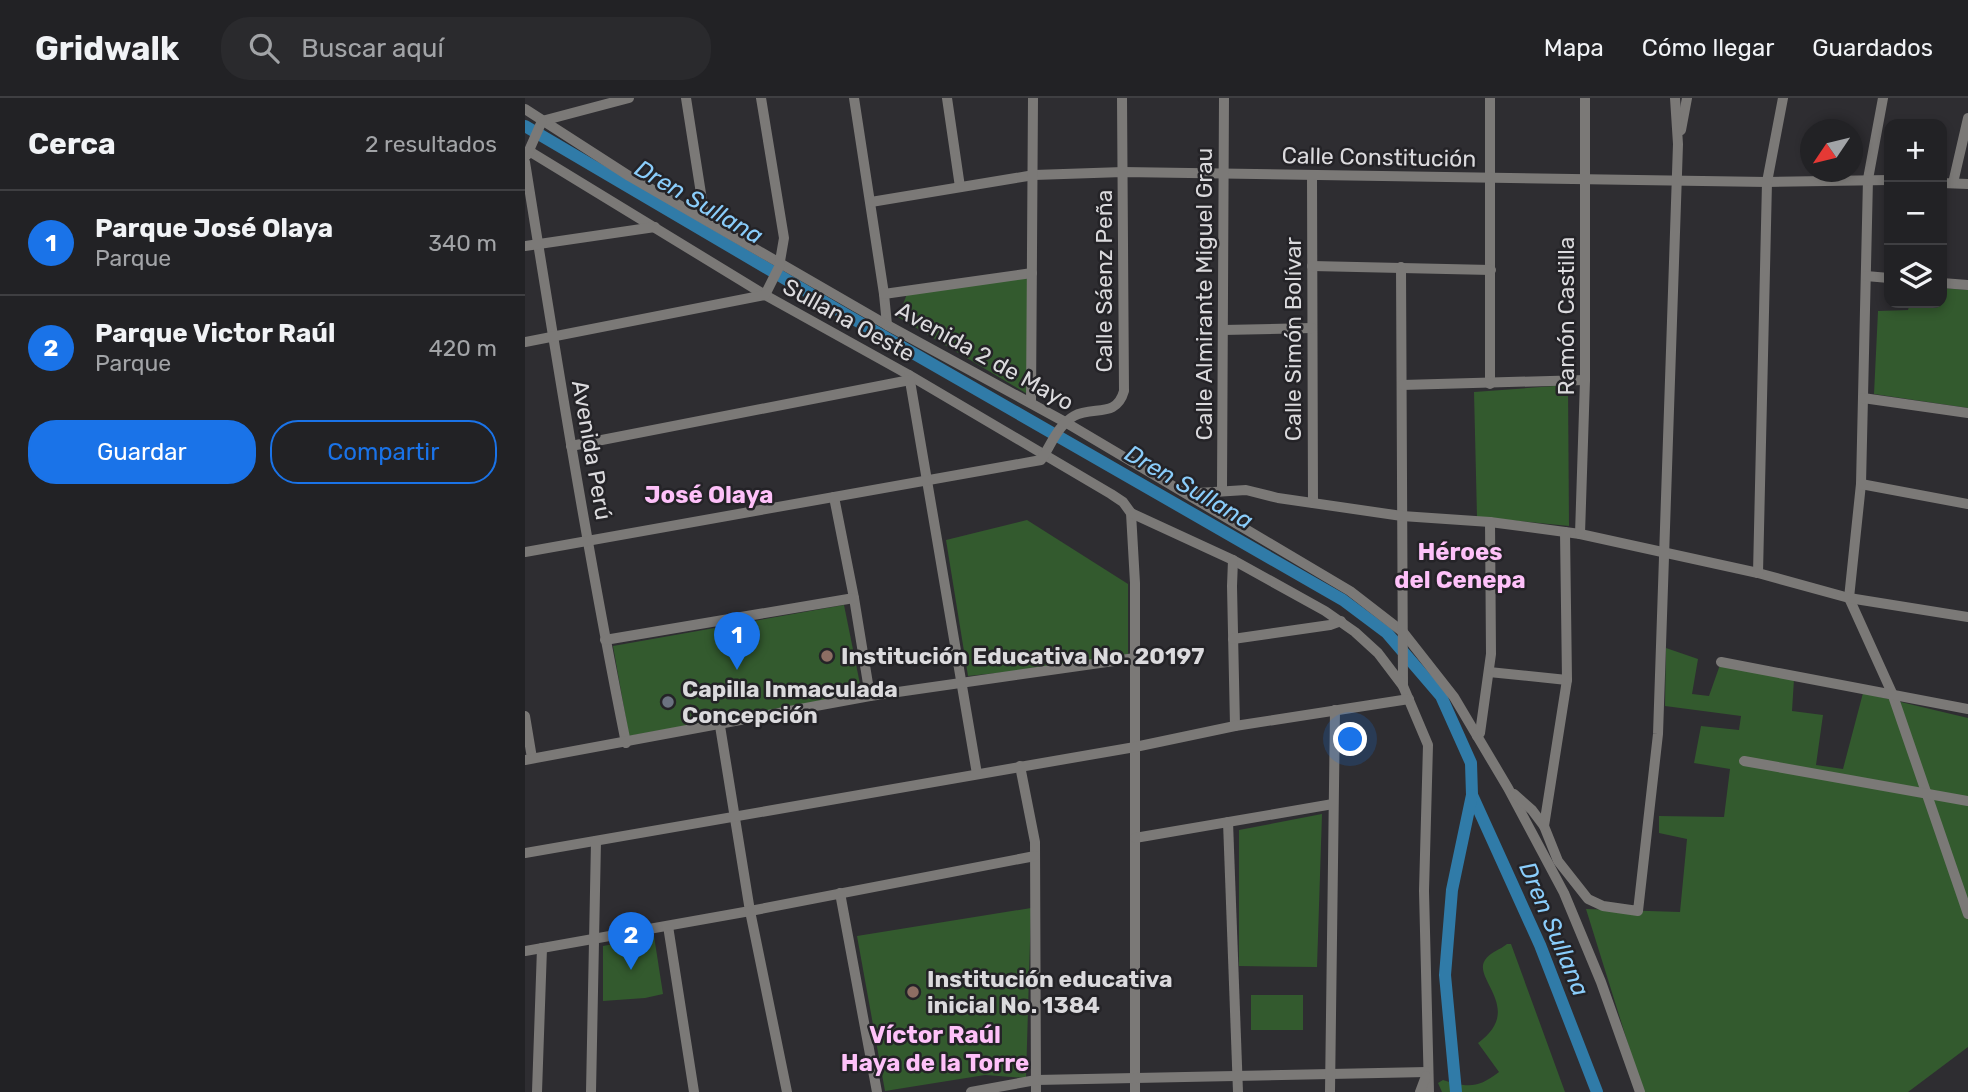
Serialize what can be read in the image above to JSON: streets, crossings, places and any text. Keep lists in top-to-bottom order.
{
  "streets": {
    "street": [
      "Calle Constitución",
      "Calle Sáenz Peña",
      "Calle Almirante Miguel Grau",
      "Ramón Castilla",
      "Sullana Oeste",
      "Calle Simón Bolívar",
      "Avenida 2 de Mayo",
      "Avenida Perú"
    ]
  },
  "crossings": [
    ["Calle Constitución", "Calle Sáenz Peña"],
    ["Calle Constitución", "Calle Almirante Miguel Grau"],
    ["Calle Constitución", "Ramón Castilla"],
    ["Calle Constitución", "Calle Simón Bolívar"],
    ["Calle Sáenz Peña", "Avenida 2 de Mayo"],
    ["Sullana Oeste", "Avenida Perú"],
    ["Avenida 2 de Mayo", "Avenida Perú"]
  ],
  "districts": ["José Olaya", "Héroes del Cenepa", "Víctor Raúl Haya de la Torre"],
  "water": ["Dren Sullana"],
  "places": ["Institución Educativa No. 20197", "Capilla Inmaculada Concepción", "Institución educativa inicial No. 1384"],
  "north": "bottom left",
  "page": {
    "header": "Gridwalk",
    "search": "Buscar aquí",
    "nav": ["Mapa", "Cómo llegar", "Guardados"],
    "heading": ["Cerca", "2 resultados"],
    "map_buttons": ["+", "−"],
    "list": [
      {
        "mark": "1",
        "name": "Parque José Olaya",
        "note": "Parque",
        "value": "340 m"
      },
      {
        "mark": "2",
        "name": "Parque Victor Raúl",
        "note": "Parque",
        "value": "420 m"
      }
    ],
    "buttons": ["Guardar", "Compartir"],
    "pins": ["1", "2"]
  }
}
